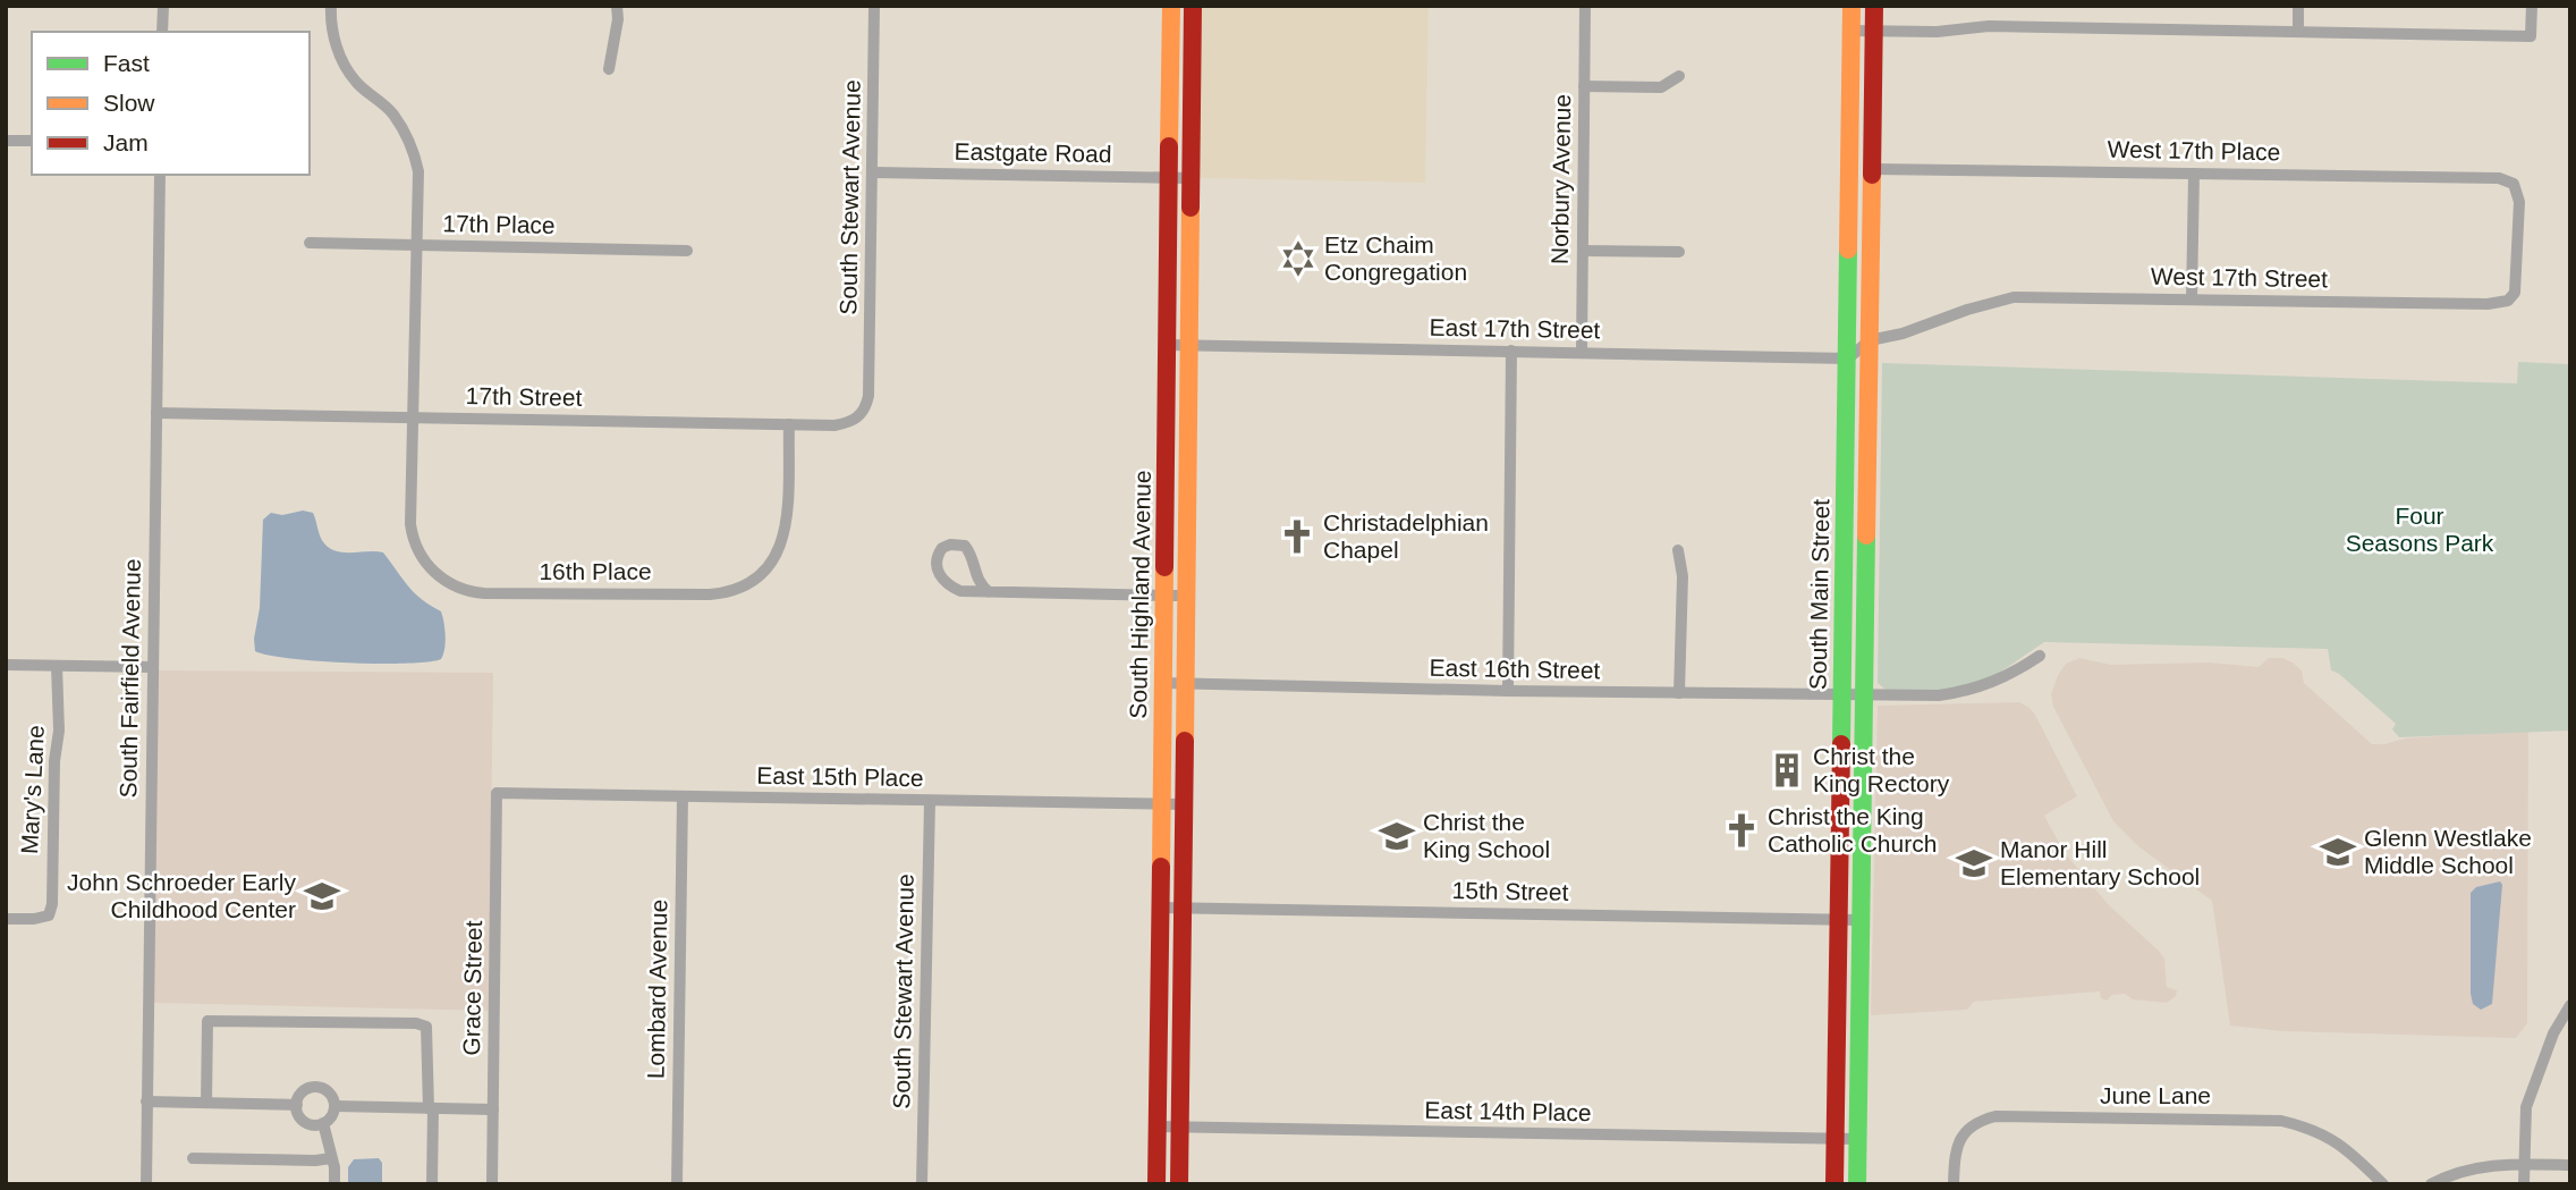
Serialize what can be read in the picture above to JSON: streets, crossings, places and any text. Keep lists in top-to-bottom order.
{
  "streets": {
    "main road": ["South Highland Avenue", "South Main Street"],
    "street": [
      "West 17th Place",
      "Eastgate Road",
      "Norbury Avenue",
      "South Stewart Avenue",
      "17th Place",
      "West 17th Street",
      "East 17th Street",
      "17th Street",
      "16th Place",
      "East 16th Street",
      "South Fairfield Avenue",
      "East 15th Place",
      "Mary's Lane",
      "15th Street",
      "Grace Street",
      "Lombard Avenue",
      "June Lane",
      "East 14th Place"
    ]
  },
  "crossings": [
    ["West 17th Place", "West 17th Street"],
    ["West 17th Place", "South Main Street"],
    ["Eastgate Road", "South Stewart Avenue"],
    ["Eastgate Road", "South Highland Avenue"],
    ["Norbury Avenue", "East 17th Street"],
    ["South Stewart Avenue", "17th Street"],
    ["South Stewart Avenue", "East 15th Place"],
    ["17th Place", "16th Place"],
    ["West 17th Street", "East 17th Street"],
    ["West 17th Street", "South Main Street"],
    ["East 17th Street", "South Highland Avenue"],
    ["East 17th Street", "South Main Street"],
    ["17th Street", "16th Place"],
    ["17th Street", "South Fairfield Avenue"],
    ["South Highland Avenue", "East 16th Street"],
    ["South Highland Avenue", "East 15th Place"],
    ["South Highland Avenue", "15th Street"],
    ["South Highland Avenue", "East 14th Place"],
    ["South Main Street", "East 16th Street"],
    ["South Main Street", "15th Street"],
    ["South Main Street", "East 14th Place"],
    ["East 15th Place", "Grace Street"],
    ["East 15th Place", "Lombard Avenue"]
  ],
  "parks": ["Four Seasons Park"],
  "places": {
    "synagogue": ["Etz Chaim Congregation"],
    "church": ["Christadelphian Chapel", "Christ the King Catholic Church"],
    "building": ["Christ the King Rectory"],
    "school or university": [
      "Christ the King School",
      "Glenn Westlake Middle School",
      "Manor Hill Elementary School",
      "John Schroeder Early Childhood Center"
    ]
  },
  "legend": ["Fast", "Slow", "Jam"]
}
